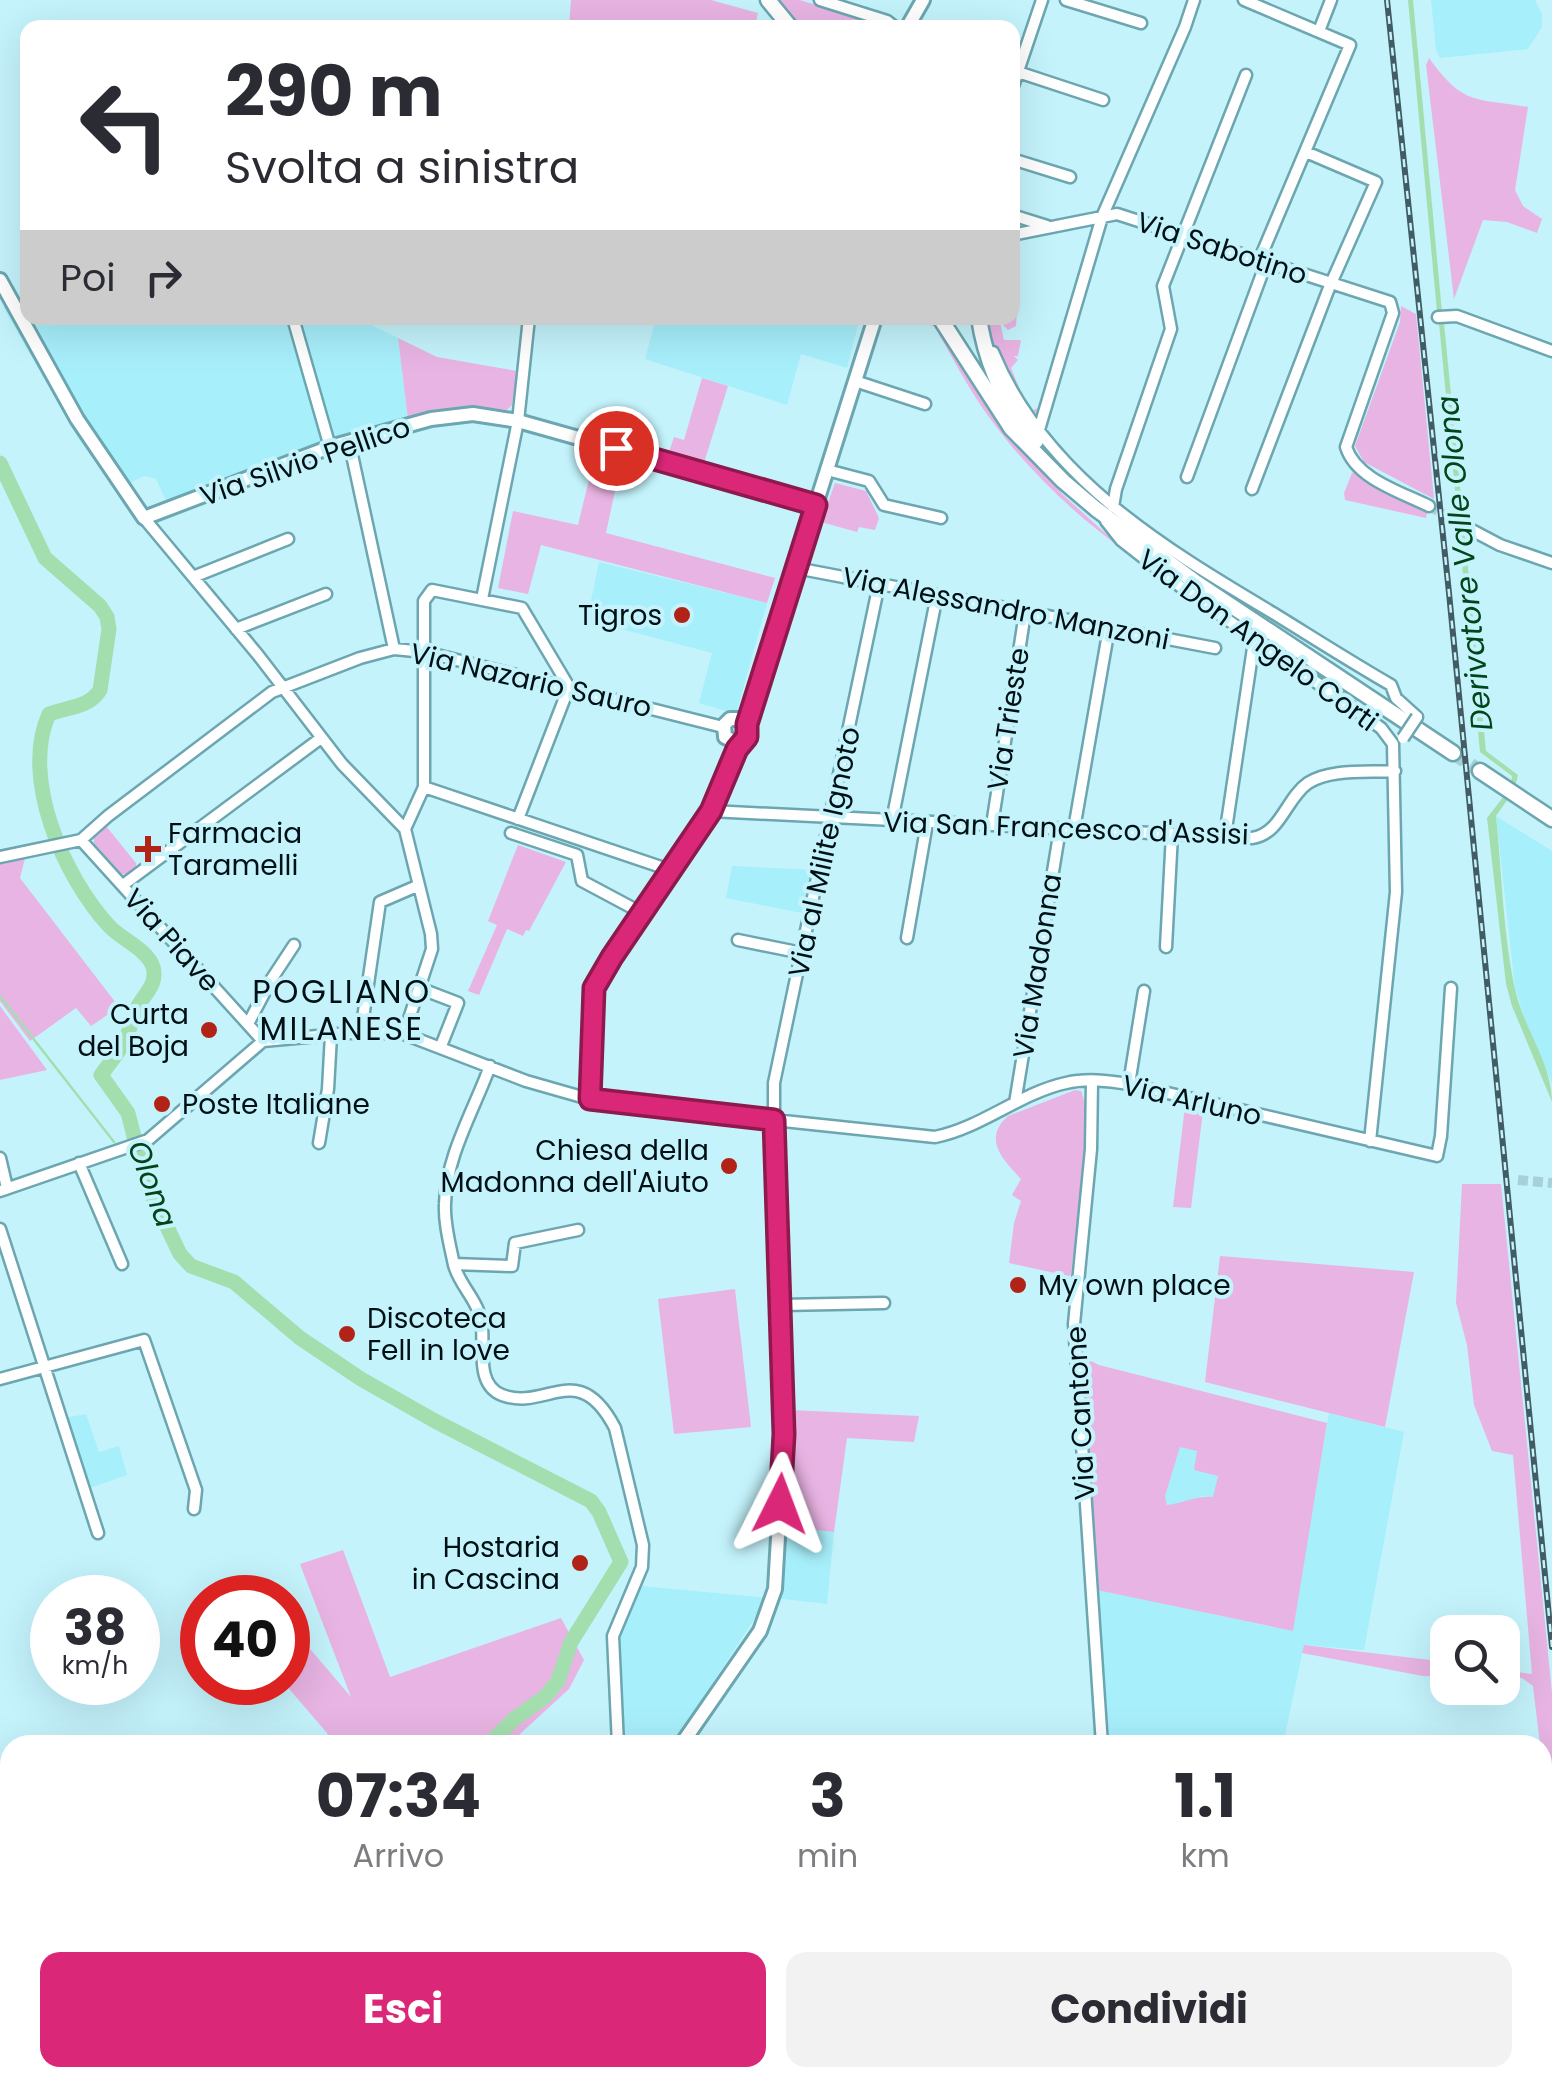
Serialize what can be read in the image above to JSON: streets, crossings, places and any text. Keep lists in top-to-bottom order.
{
  "streets": {
    "street": [
      "Via Sabotino",
      "Via Silvio Pellico",
      "Via Alessandro Manzoni",
      "Via Don Angelo Corti",
      "Via Nazario Sauro",
      "Via Trieste",
      "Via San Francesco d'Assisi",
      "Via al Milite Ignoto",
      "Via Piave",
      "Via Madonna",
      "Via Arluno",
      "Via Cantone"
    ]
  },
  "crossings": [
    ["Via Alessandro Manzoni", "Via Trieste"],
    ["Via Alessandro Manzoni", "Via al Milite Ignoto"],
    ["Via Don Angelo Corti", "Via San Francesco d'Assisi"],
    ["Via Don Angelo Corti", "Via Arluno"],
    ["Via Nazario Sauro", "Via Piave"],
    ["Via Trieste", "Via San Francesco d'Assisi"],
    ["Via San Francesco d'Assisi", "Via al Milite Ignoto"],
    ["Via San Francesco d'Assisi", "Via Madonna"],
    ["Via al Milite Ignoto", "Via Arluno"],
    ["Via Madonna", "Via Arluno"],
    ["Via Arluno", "Via Cantone"]
  ],
  "districts": ["POGLIANO MILANESE"],
  "water": ["Derivatore Valle Olona", "Olona"],
  "places": {
    "other": [
      "Tigros",
      "Curta del Boja",
      "Poste Italiane",
      "Chiesa della Madonna dell'Aiuto",
      "My own place",
      "Discoteca Fell in love",
      "Hostaria in Cascina"
    ],
    "health": ["Farmacia Taramelli"]
  },
  "page": {
    "turn": ["290 m", "Svolta a sinistra"],
    "then": "Poi",
    "speed": "38 km/h",
    "limit": "40",
    "eta": [
      "07:34",
      "Arrivo",
      "3",
      "min",
      "1.1",
      "km"
    ],
    "buttons": ["Esci", "Condividi"]
  }
}
